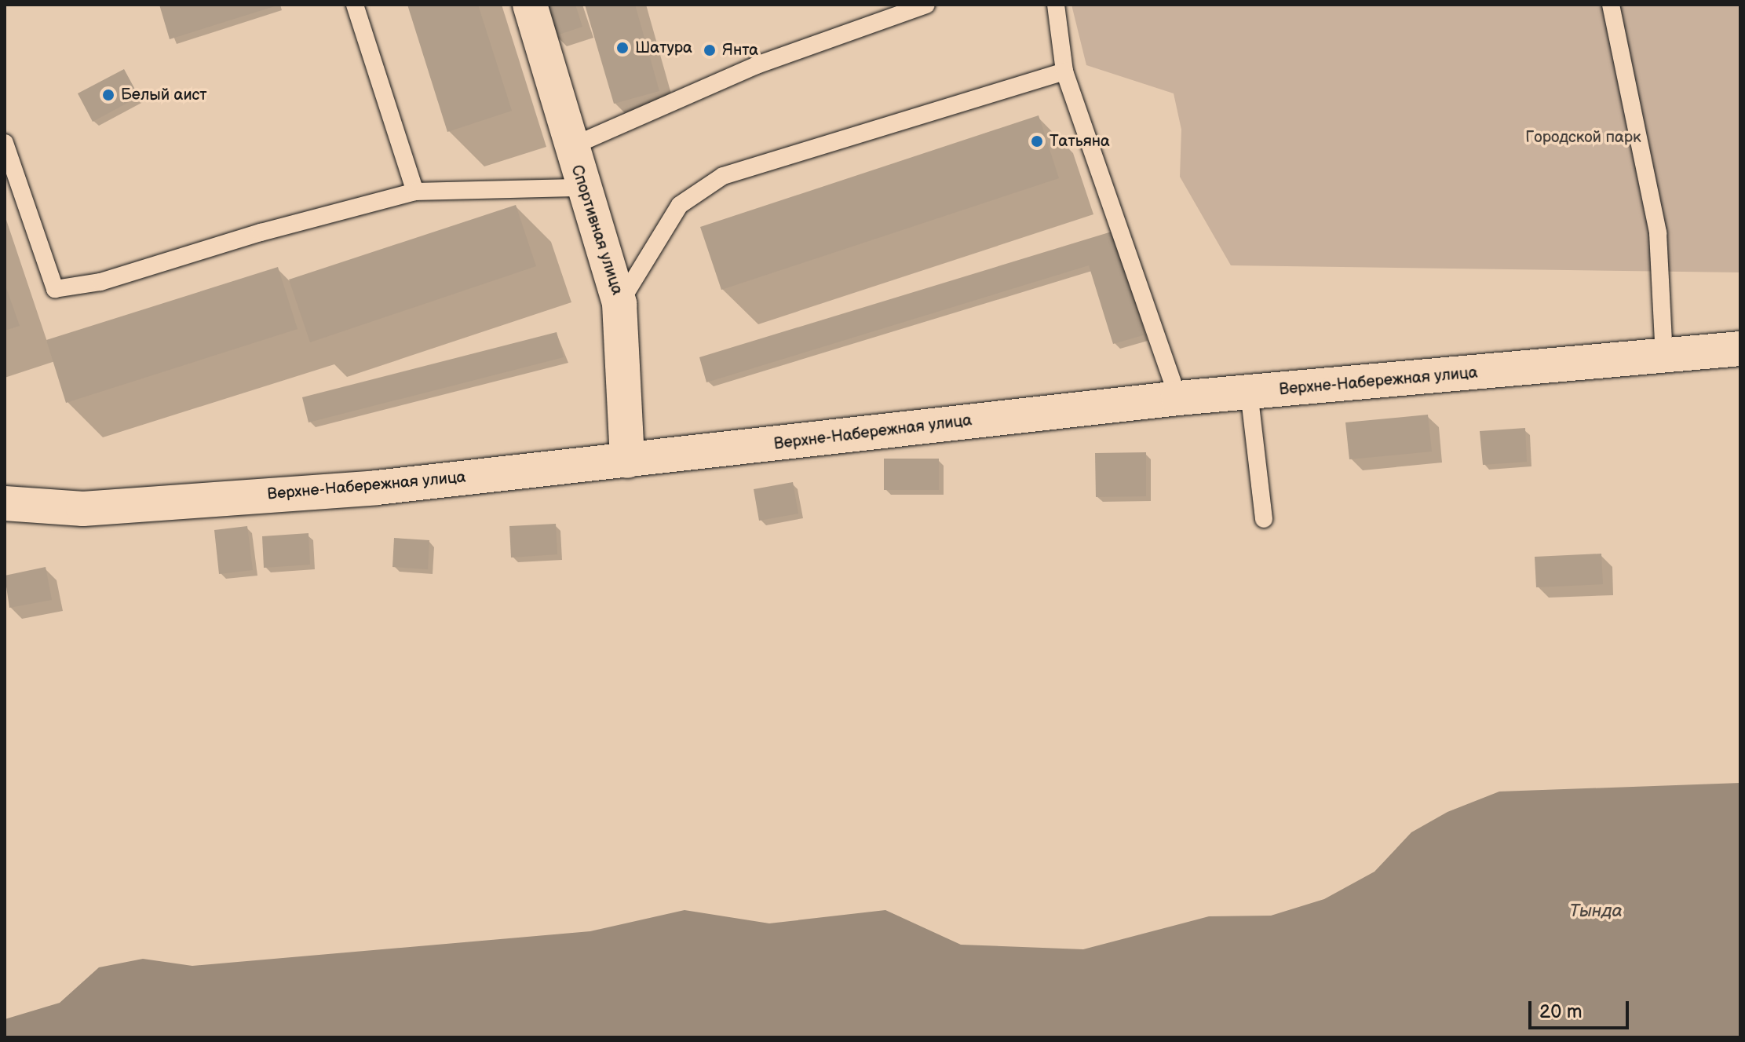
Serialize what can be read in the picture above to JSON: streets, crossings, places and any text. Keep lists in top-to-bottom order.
{
  "streets": {
    "street": ["Спортивная улица", "Верхне-Набережная улица"]
  },
  "crossings": [
    ["Спортивная улица", "Верхне-Набережная улица"]
  ],
  "water": ["Тында"],
  "parks": ["Городской парк"],
  "places": [
    "Шатура",
    "Янта",
    "Белый аист",
    "Татьяна"
  ],
  "scale_bar": "20 m"
}
